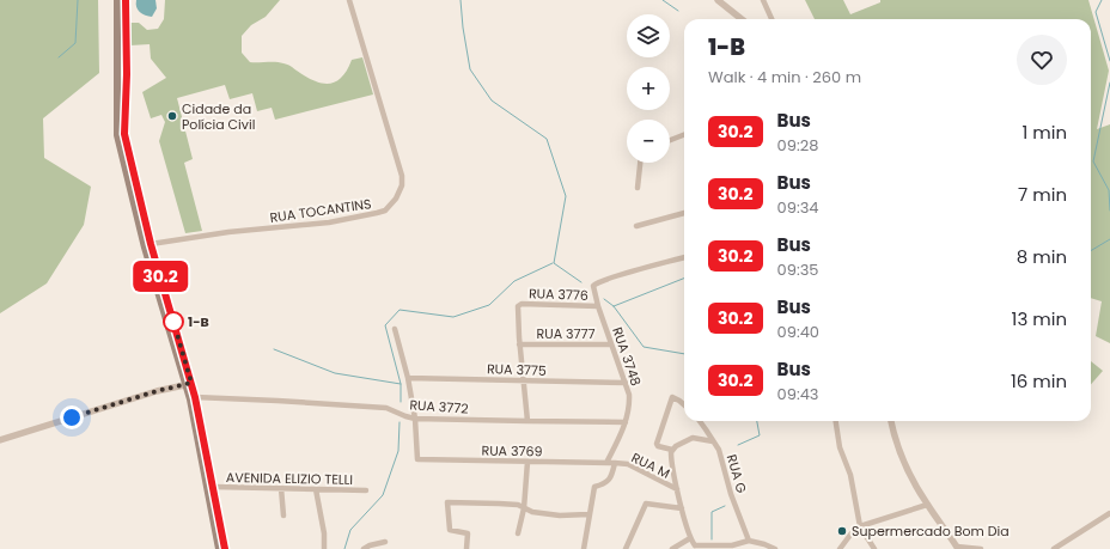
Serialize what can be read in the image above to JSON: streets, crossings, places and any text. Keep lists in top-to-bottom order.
{
  "streets": {
    "street": [
      "RUA TOCANTINS",
      "RUA 3776",
      "RUA 3777",
      "RUA 3748",
      "RUA 3775",
      "RUA 3772",
      "RUA 3769",
      "RUA M",
      "RUA G",
      "AVENIDA ELIZIO TELLI"
    ]
  },
  "crossings": [
    ["RUA 3776", "RUA 3777"],
    ["RUA 3776", "RUA 3748"],
    ["RUA 3777", "RUA 3748"],
    ["RUA 3748", "RUA 3775"],
    ["RUA 3748", "RUA 3772"],
    ["RUA 3748", "RUA 3769"],
    ["RUA 3772", "RUA 3769"]
  ],
  "places": ["Cidade da Polícia Civil", "1-B", "Supermercado Bom Dia"],
  "lines": ["bus line 30.2"],
  "page": {
    "on_map": "30.2",
    "map_buttons": ["+", "−"],
    "heading": ["1-B", "Walk · 4 min · 260 m"],
    "list": [
      {
        "mark": "30.2",
        "name": "Bus",
        "note": "09:28",
        "value": "1 min"
      },
      {
        "mark": "30.2",
        "name": "Bus",
        "note": "09:34",
        "value": "7 min"
      },
      {
        "mark": "30.2",
        "name": "Bus",
        "note": "09:35",
        "value": "8 min"
      },
      {
        "mark": "30.2",
        "name": "Bus",
        "note": "09:40",
        "value": "13 min"
      },
      {
        "mark": "30.2",
        "name": "Bus",
        "note": "09:43",
        "value": "16 min"
      }
    ]
  }
}
